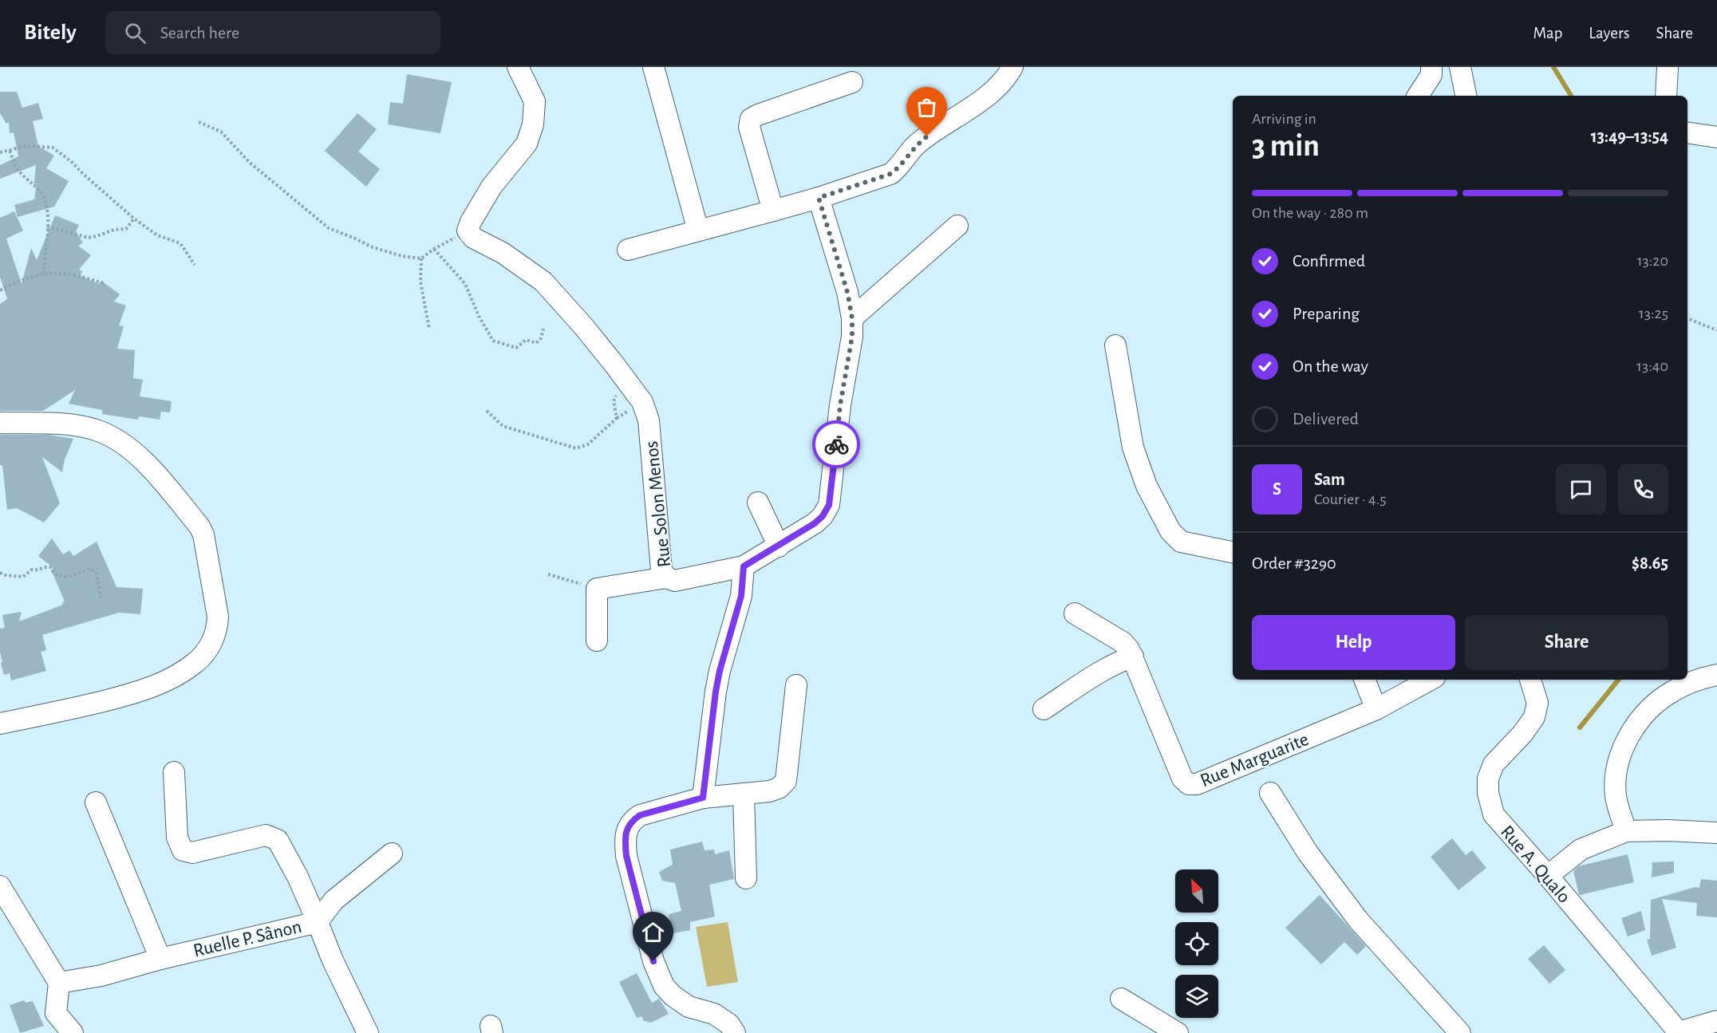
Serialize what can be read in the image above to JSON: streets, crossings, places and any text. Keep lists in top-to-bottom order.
{
  "streets": {
    "street": [
      "Rue Solon Menos",
      "Rue Marguarite",
      "Rue A. Qualo",
      "Ruelle P. Sânon"
    ]
  },
  "north": "top left",
  "page": {
    "header": "Bitely",
    "search": "Search here",
    "nav": ["Map", "Layers", "Share"],
    "heading": ["3 min", "Arriving in", "13:49–13:54"],
    "panel": [
      "Sam",
      "Courier · 4.5",
      "Order #3290",
      "$8.65"
    ],
    "bar": "On the way · 280 m",
    "list": [
      ["Confirmed", "13:20"],
      ["Preparing", "13:25"],
      ["On the way", "13:40"],
      "Delivered"
    ],
    "round": "S",
    "buttons": ["Help", "Share"]
  }
}
